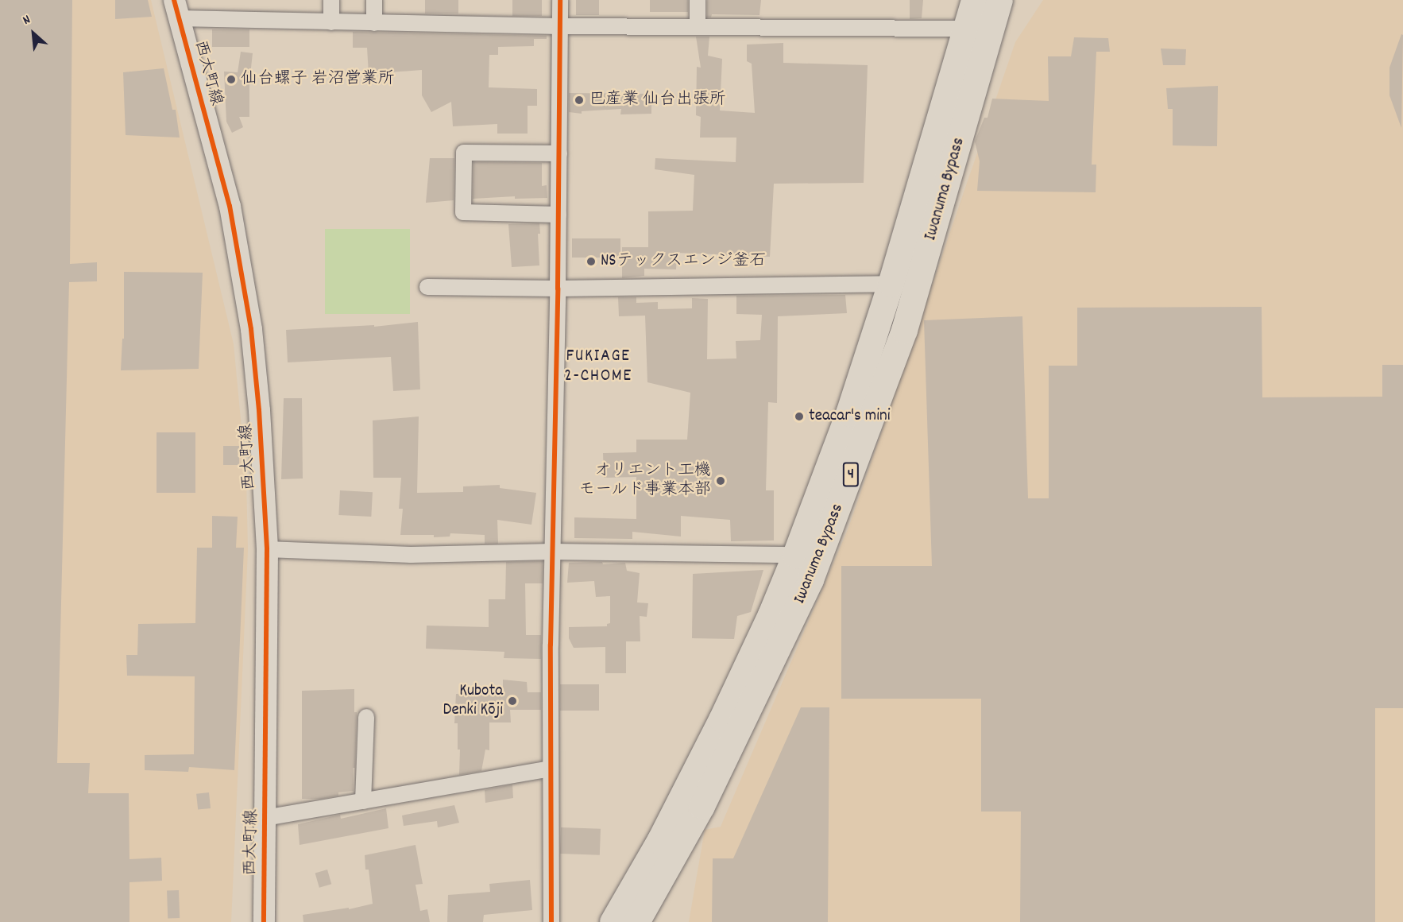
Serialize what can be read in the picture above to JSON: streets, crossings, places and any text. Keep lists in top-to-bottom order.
{
  "streets": {
    "highway": ["Iwanuma Bypass", "4"],
    "street": ["西大町線"]
  },
  "districts": ["FUKIAGE 2-CHOME"],
  "places": [
    "仙台螺子 岩沼営業所",
    "巴産業 仙台出張所",
    "NSテックスエンジ釜石",
    "teacar's mini",
    "オリエント工機 モールド事業本部",
    "Kubota Denki Kōji"
  ],
  "north": "top left"
}
